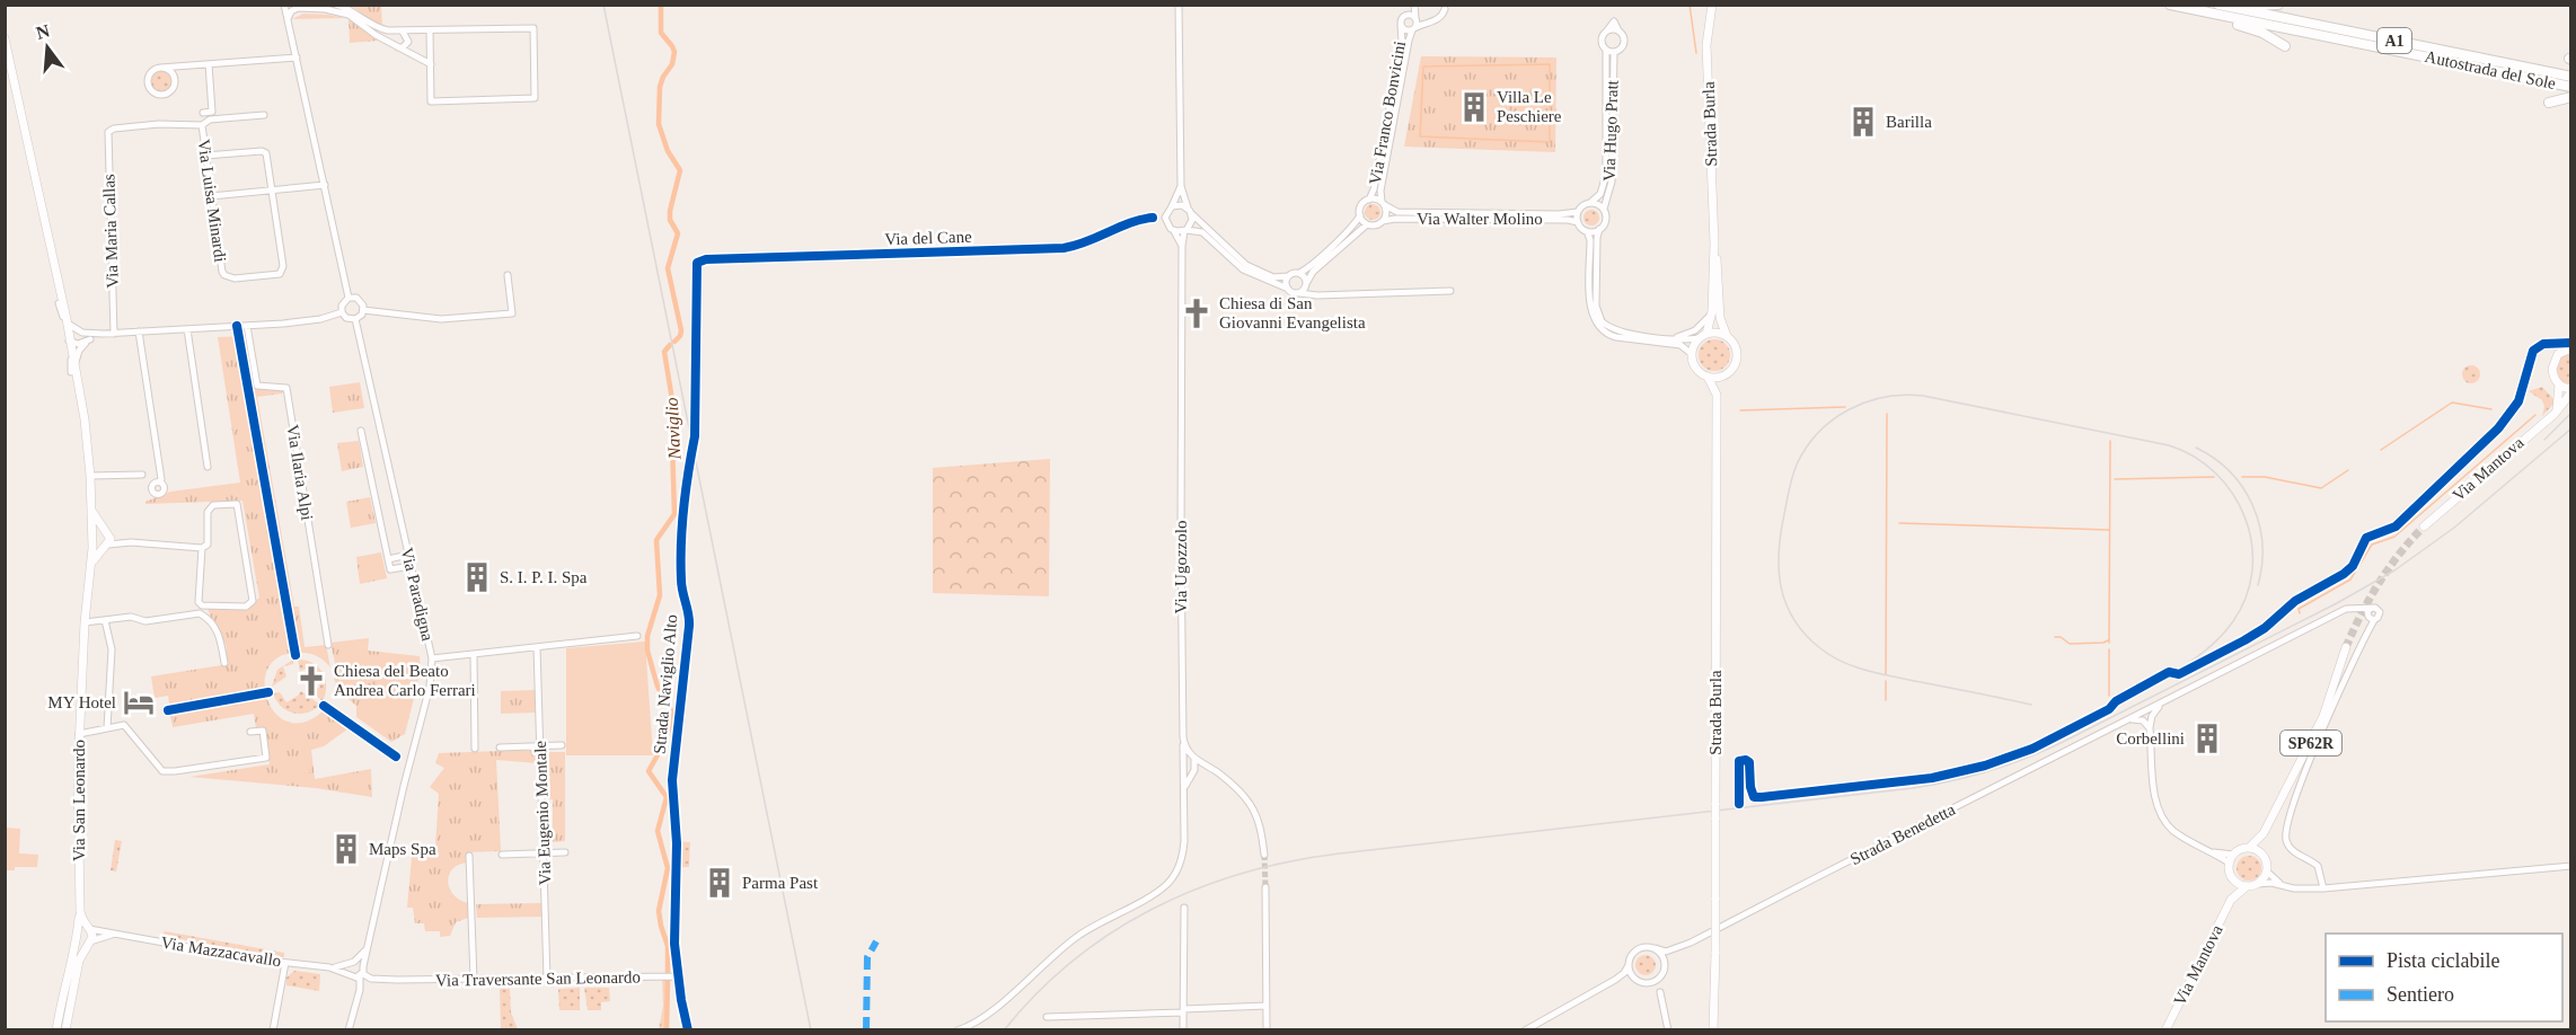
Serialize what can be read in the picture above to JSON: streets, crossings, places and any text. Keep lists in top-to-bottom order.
{
  "streets": {
    "highway": ["A1", "Autostrada del Sole"],
    "main road": [
      "Strada Burla",
      "Via Mantova",
      "SP62R",
      "Via San Leonardo"
    ],
    "street": [
      "Via Franco Bonvicini",
      "Via Hugo Pratt",
      "Via Luisa Minardi",
      "Via Walter Molino",
      "Via Maria Callas",
      "Via del Cane",
      "Via Ilaria Alpi",
      "Via Ugozzolo",
      "Via Paradigna",
      "Strada Naviglio Alto",
      "Via Eugenio Montale",
      "Strada Benedetta",
      "Via Mazzacavallo",
      "Via Traversante San Leonardo"
    ]
  },
  "crossings": [
    ["Via Franco Bonvicini", "Via Walter Molino"],
    ["Via Hugo Pratt", "Via Walter Molino"],
    ["Via Luisa Minardi", "Via Maria Callas"],
    ["Via del Cane", "Via Ugozzolo"],
    ["Via del Cane", "Strada Naviglio Alto"],
    ["Via Mantova", "SP62R"],
    ["Via Paradigna", "Via Mazzacavallo"],
    ["Via Paradigna", "Via Traversante San Leonardo"],
    ["Strada Naviglio Alto", "Via Traversante San Leonardo"],
    ["Via San Leonardo", "Via Mazzacavallo"],
    ["Via Eugenio Montale", "Via Traversante San Leonardo"],
    ["Via Mazzacavallo", "Via Traversante San Leonardo"]
  ],
  "water": ["Naviglio"],
  "places": {
    "building": [
      "Villa Le Peschiere",
      "Barilla",
      "S. I. P. I. Spa",
      "Corbellini",
      "Maps Spa",
      "Parma Past"
    ],
    "church": ["Chiesa di San Giovanni Evangelista", "Chiesa del Beato Andrea Carlo Ferrari"],
    "hotel": ["MY Hotel"]
  },
  "legend": ["Pista ciclabile", "Sentiero"],
  "north": "top"
}
